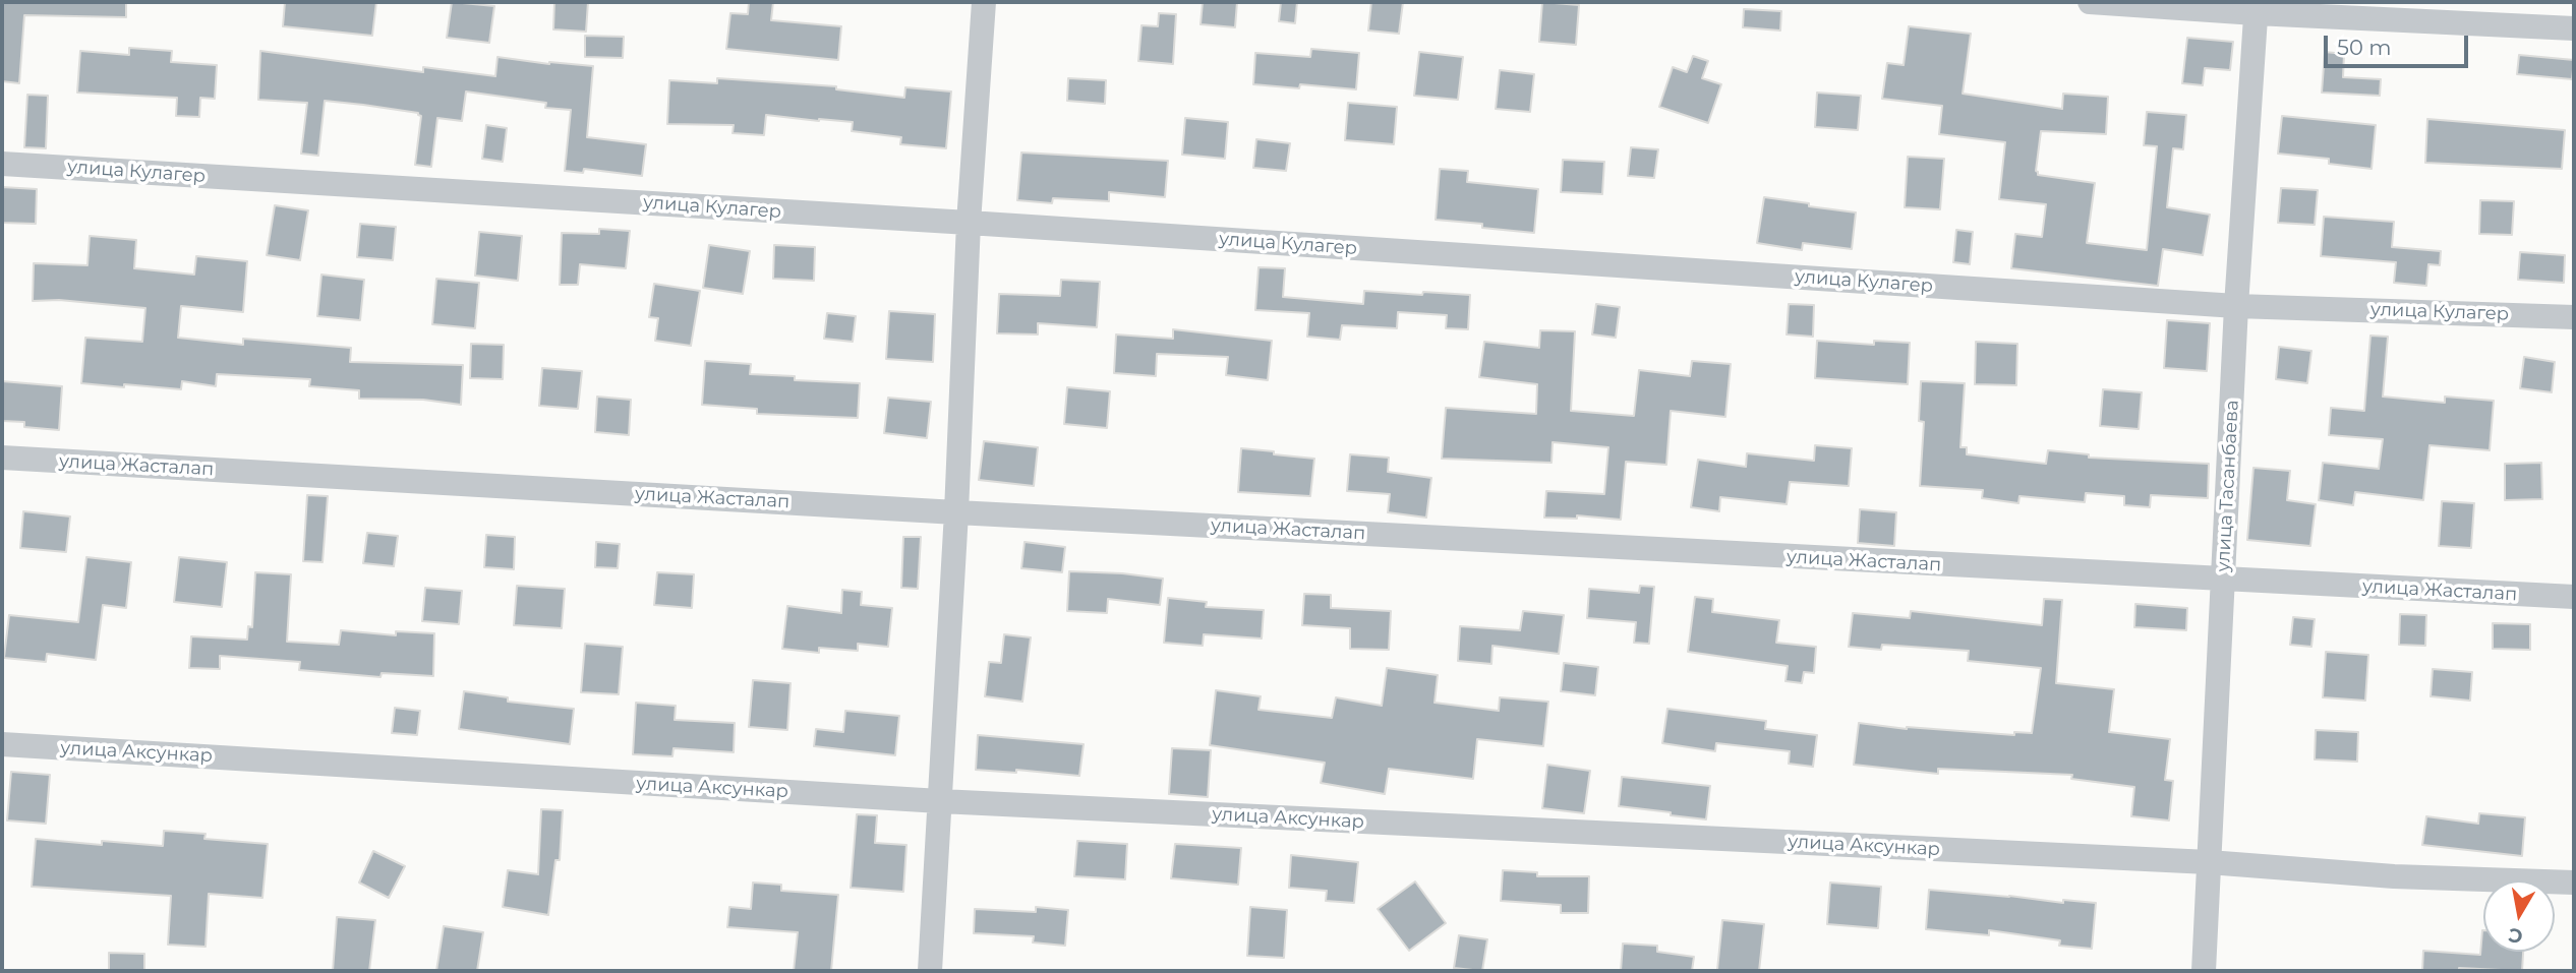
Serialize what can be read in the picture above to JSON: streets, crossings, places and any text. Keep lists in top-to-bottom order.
{
  "streets": {
    "street": [
      "улица Кулагер",
      "улица Жасталап",
      "улица Тасанбаева",
      "улица Аксункар"
    ]
  },
  "crossings": [
    ["улица Кулагер", "улица Тасанбаева"],
    ["улица Жасталап", "улица Тасанбаева"],
    ["улица Тасанбаева", "улица Аксункар"]
  ],
  "scale_bar": "50 m",
  "north": "bottom"
}
